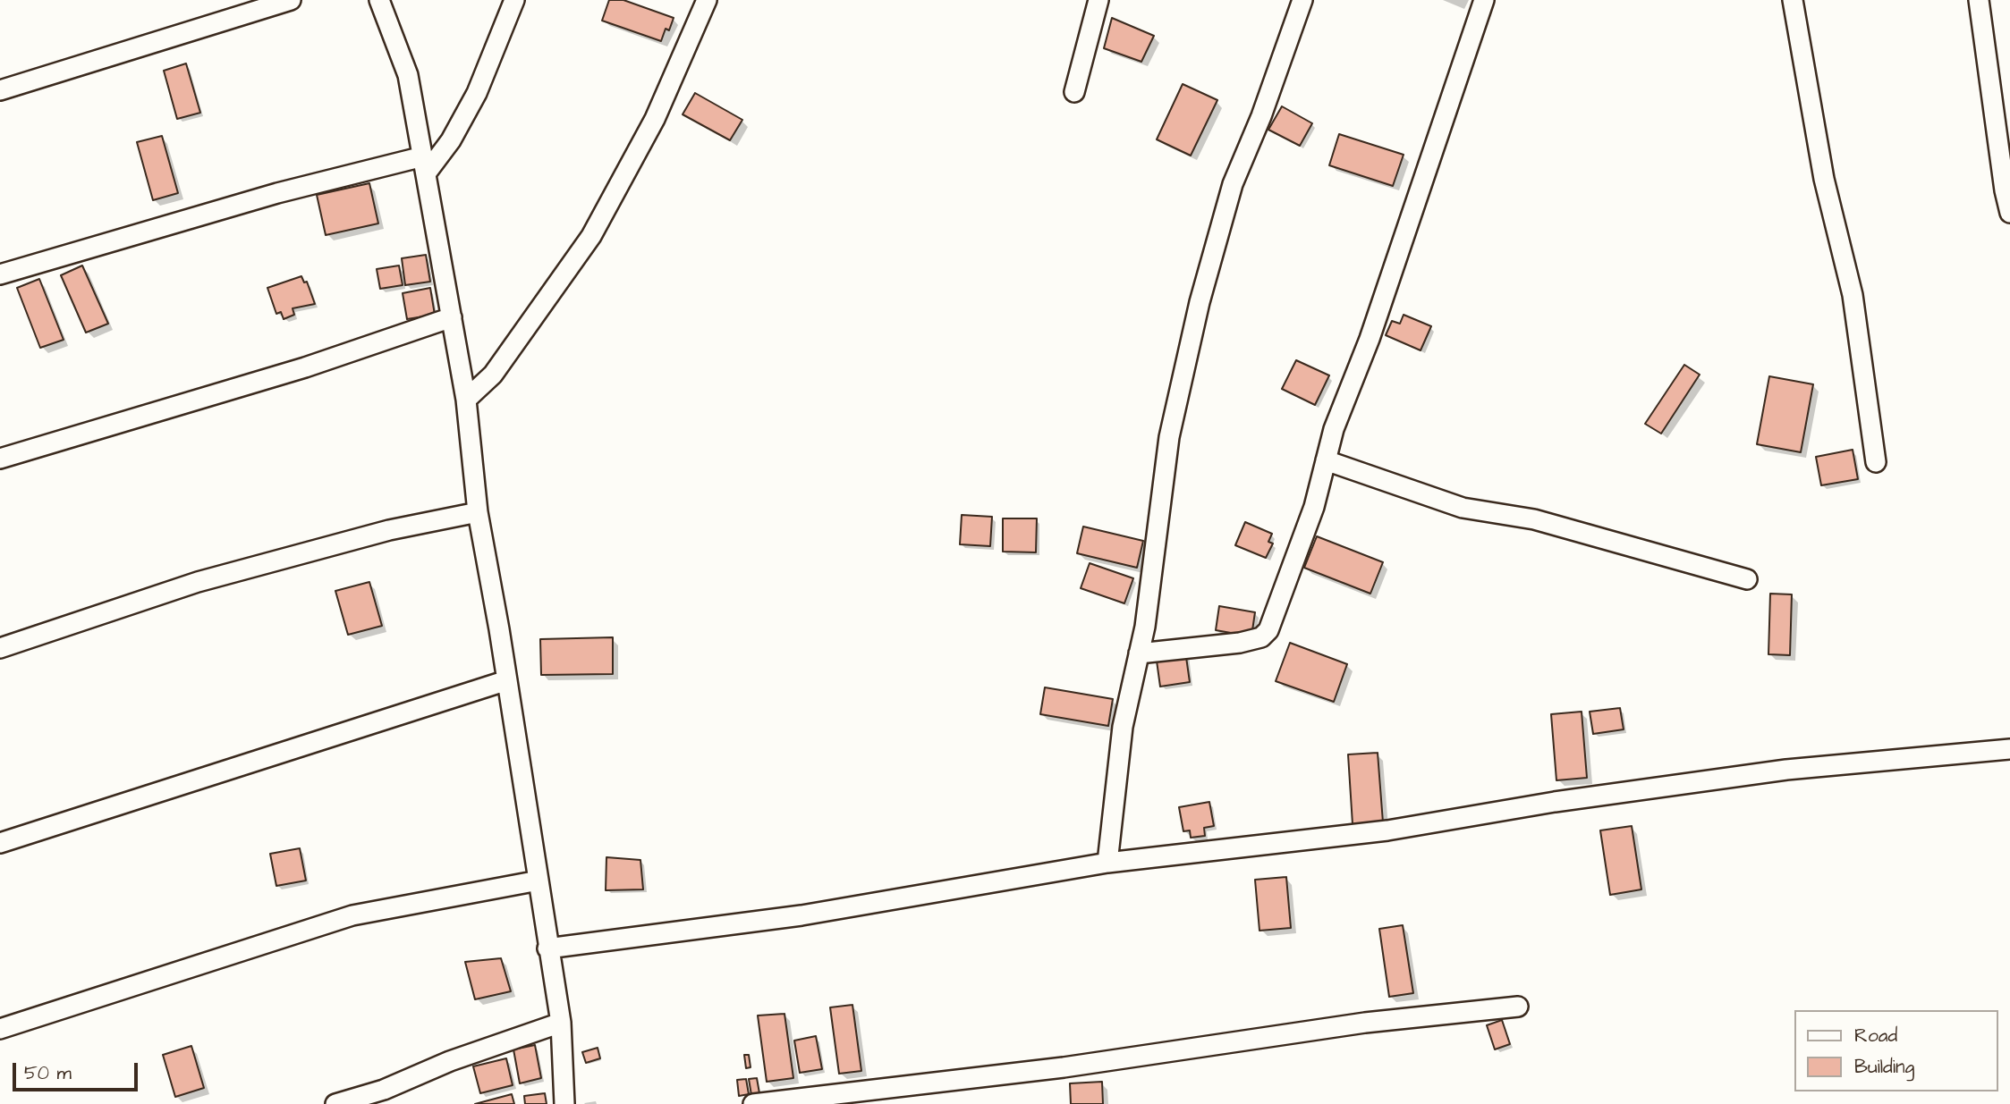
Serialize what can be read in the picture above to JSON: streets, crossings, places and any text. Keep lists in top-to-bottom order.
{
  "legend": ["Road", "Building"],
  "scale_bar": "50 m"
}
